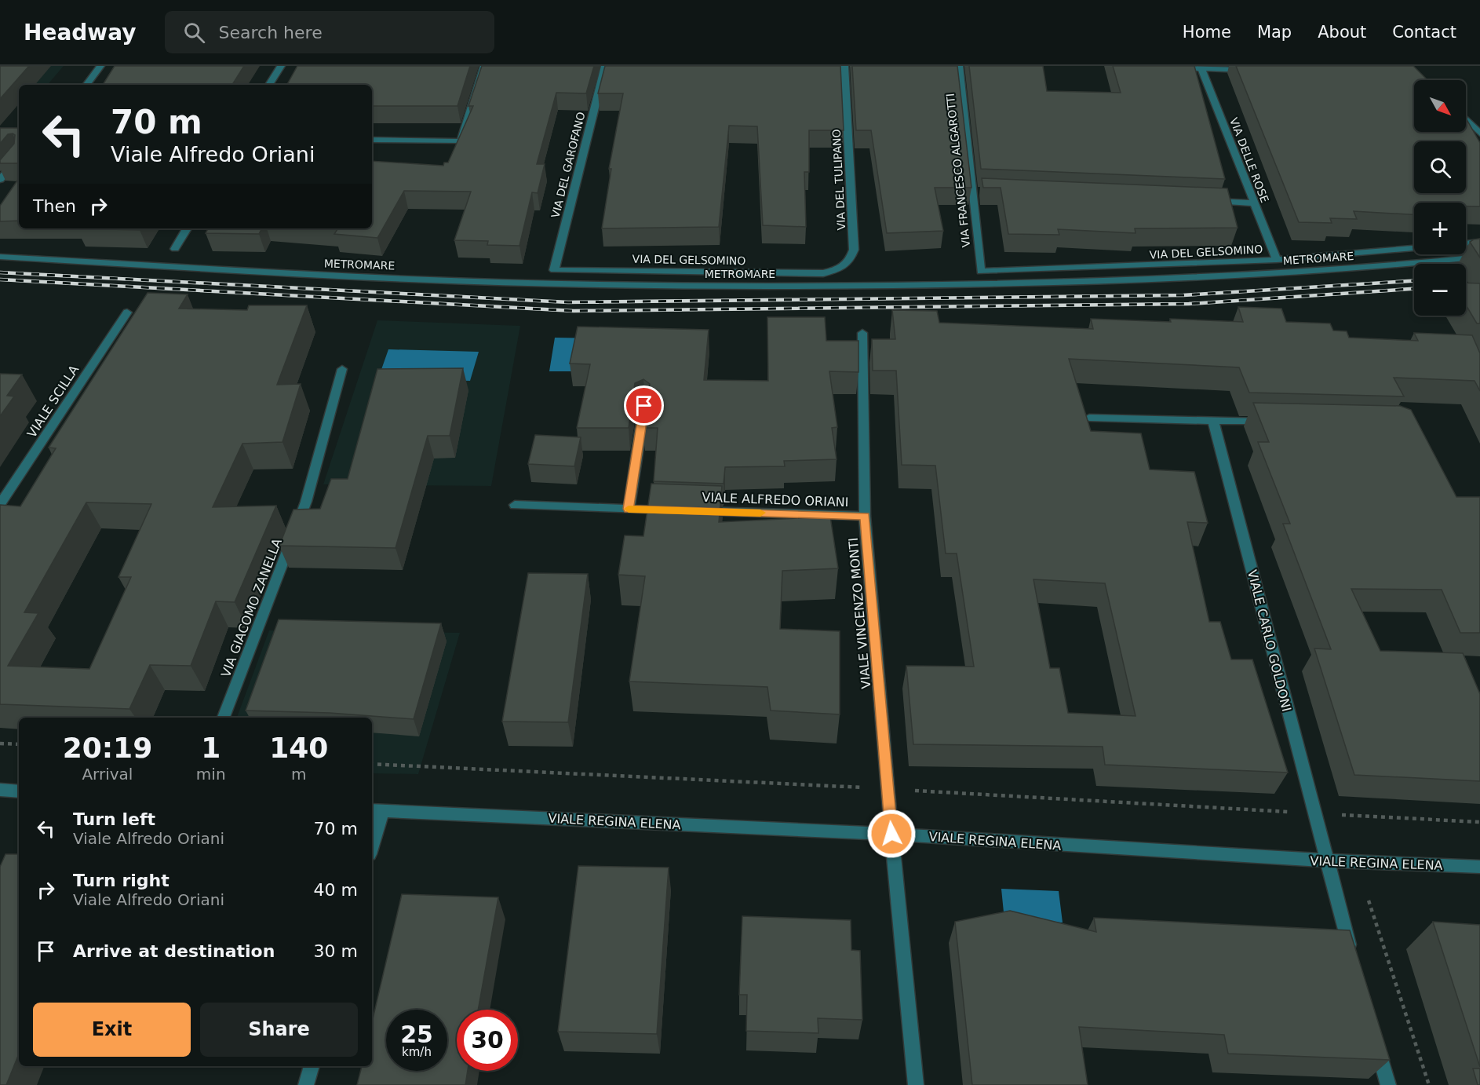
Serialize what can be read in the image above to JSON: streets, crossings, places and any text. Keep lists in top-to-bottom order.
{
  "streets": {
    "street": [
      "VIA DELLE ROSE",
      "VIA DEL GAROFANO",
      "VIA FRANCESCO ALGAROTTI",
      "VIA DEL TULIPANO",
      "VIA DEL GELSOMINO",
      "METROMARE",
      "VIALE SCILLA",
      "VIALE ALFREDO ORIANI",
      "VIA GIACOMO ZANELLA",
      "VIALE VINCENZO MONTI",
      "VIALE CARLO GOLDONI",
      "VIALE REGINA ELENA"
    ]
  },
  "crossings": [
    ["VIA DELLE ROSE", "VIA DEL GELSOMINO"],
    ["VIA DEL GAROFANO", "VIA DEL GELSOMINO"],
    ["VIA FRANCESCO ALGAROTTI", "VIA DEL GELSOMINO"],
    ["VIA DEL TULIPANO", "VIA DEL GELSOMINO"],
    ["VIALE ALFREDO ORIANI", "VIALE VINCENZO MONTI"],
    ["VIALE VINCENZO MONTI", "VIALE REGINA ELENA"],
    ["VIALE CARLO GOLDONI", "VIALE REGINA ELENA"]
  ],
  "north": "bottom right",
  "page": {
    "header": "Headway",
    "search": "Search here",
    "nav": [
      "Home",
      "Map",
      "About",
      "Contact"
    ],
    "map_buttons": ["+", "−"],
    "turn": ["70 m", "Viale Alfredo Oriani"],
    "then": "Then",
    "eta": [
      "20:19",
      "Arrival",
      "1",
      "min",
      "140",
      "m"
    ],
    "list": [
      {
        "name": "Turn left",
        "note": "Viale Alfredo Oriani",
        "value": "70 m"
      },
      {
        "name": "Turn right",
        "note": "Viale Alfredo Oriani",
        "value": "40 m"
      },
      {
        "name": "Arrive at destination",
        "value": "30 m"
      }
    ],
    "buttons": ["Exit", "Share"],
    "speed": "25 km/h",
    "limit": "30"
  }
}
